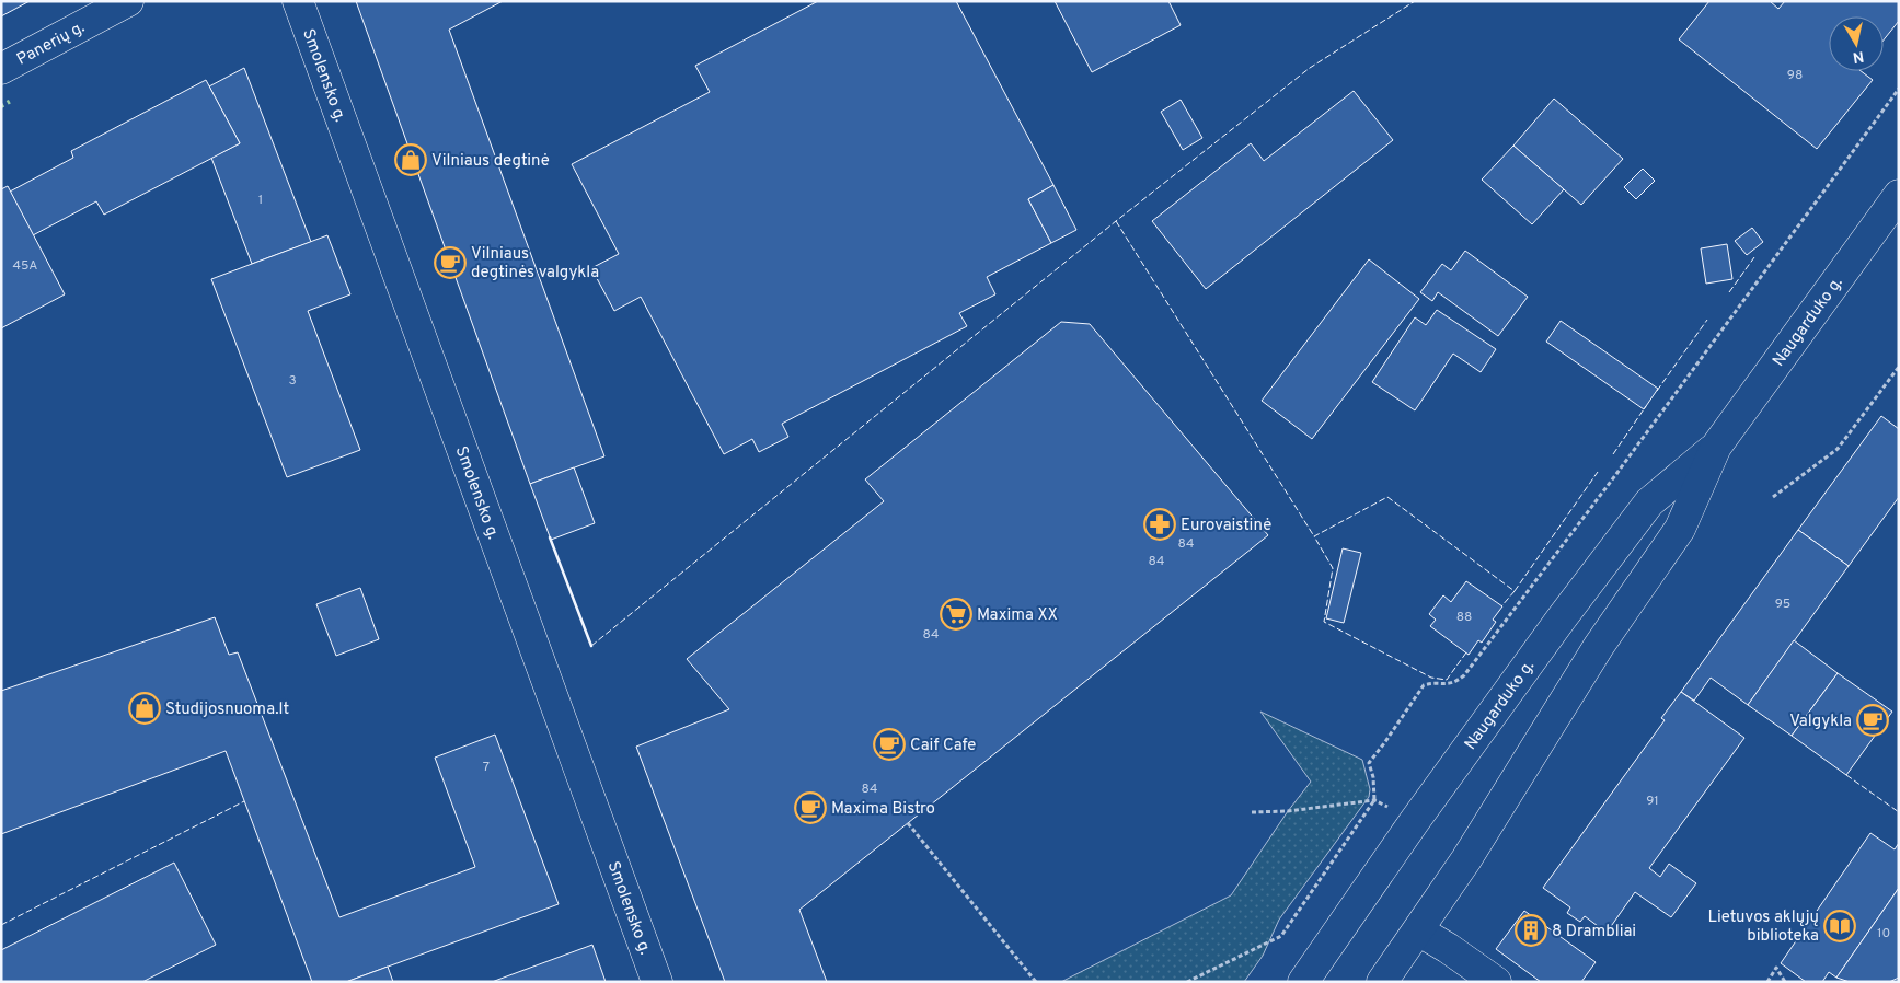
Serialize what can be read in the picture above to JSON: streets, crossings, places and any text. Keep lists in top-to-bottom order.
{
  "streets": {
    "main road": ["Panerių g.", "Smolensko g.", "Naugarduko g."]
  },
  "places": {
    "shop": ["Vilniaus degtinė", "Studijosnuoma.lt"],
    "cafe": [
      "Vilniaus degtinės valgykla",
      "Valgykla",
      "Caif Cafe",
      "Maxima Bistro"
    ],
    "pharmacy": ["Eurovaistinė"],
    "supermarket": ["Maxima XX"],
    "library": ["Lietuvos aklųjų biblioteka"],
    "building": ["8 Drambliai"]
  },
  "house_numbers": [
    "98",
    "1",
    "45A",
    "3",
    "84",
    "84",
    "95",
    "88",
    "84",
    "7",
    "84",
    "91",
    "10"
  ],
  "north": "bottom"
}
